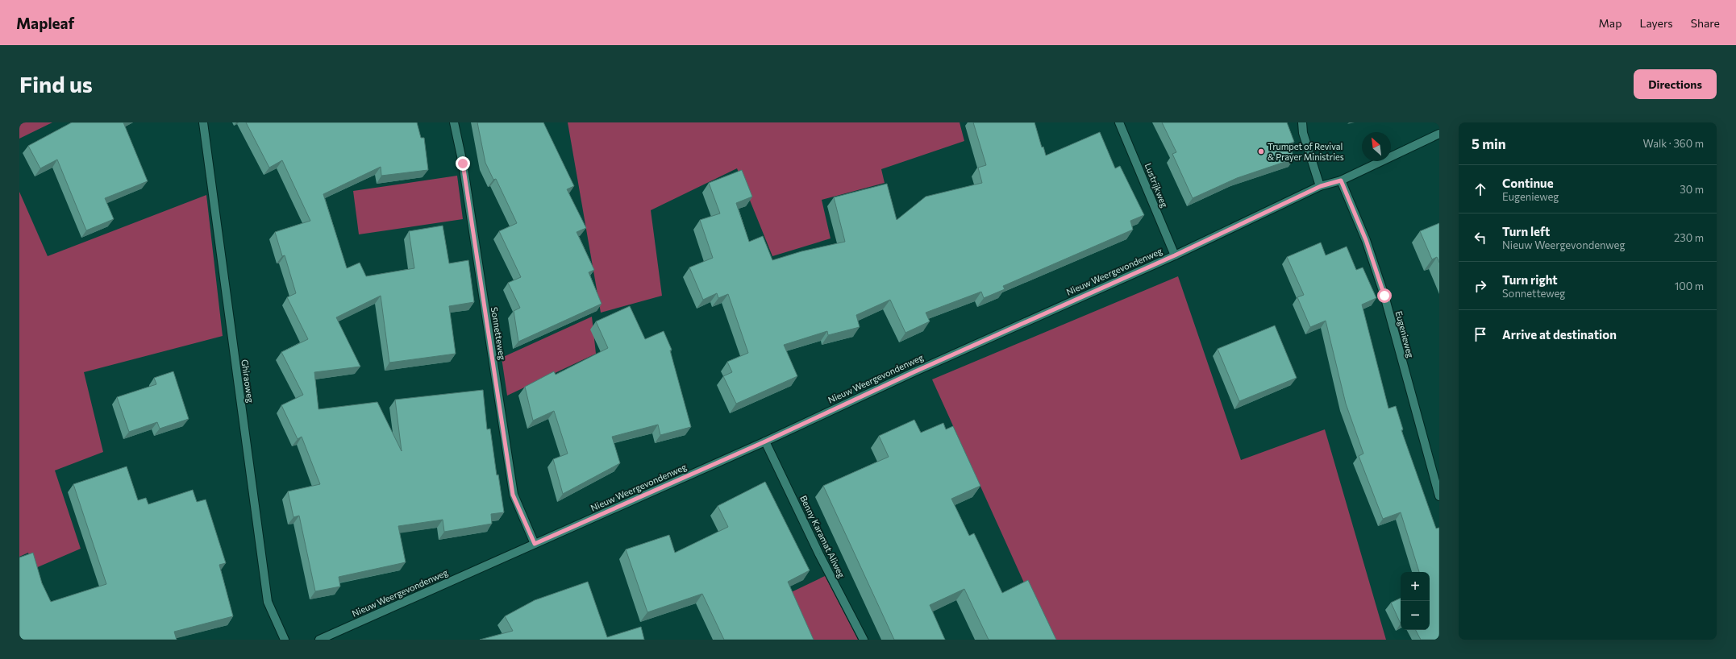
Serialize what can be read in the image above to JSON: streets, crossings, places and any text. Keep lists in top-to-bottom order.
{
  "streets": {
    "street": [
      "Lustrijkweg",
      "Nieuw Weergevondenweg",
      "Sonnetteweg",
      "Eugenieweg",
      "Ghiraoweg",
      "Benny Karamat Aliweg"
    ]
  },
  "crossings": [
    ["Lustrijkweg", "Nieuw Weergevondenweg"],
    ["Nieuw Weergevondenweg", "Sonnetteweg"],
    ["Nieuw Weergevondenweg", "Eugenieweg"],
    ["Nieuw Weergevondenweg", "Benny Karamat Aliweg"]
  ],
  "places": ["Trumpet of Revival & Prayer Ministries"],
  "north": "top left",
  "page": {
    "header": "Mapleaf",
    "nav": ["Map", "Layers", "Share"],
    "buttons": "Directions",
    "title": "Find us",
    "heading": ["5 min", "Walk · 360 m"],
    "list": [
      ["Continue", "Eugenieweg", "30 m"],
      ["Turn left", "Nieuw Weergevondenweg", "230 m"],
      ["Turn right", "Sonnetteweg", "100 m"],
      "Arrive at destination"
    ],
    "map_buttons": ["+", "−"]
  }
}
